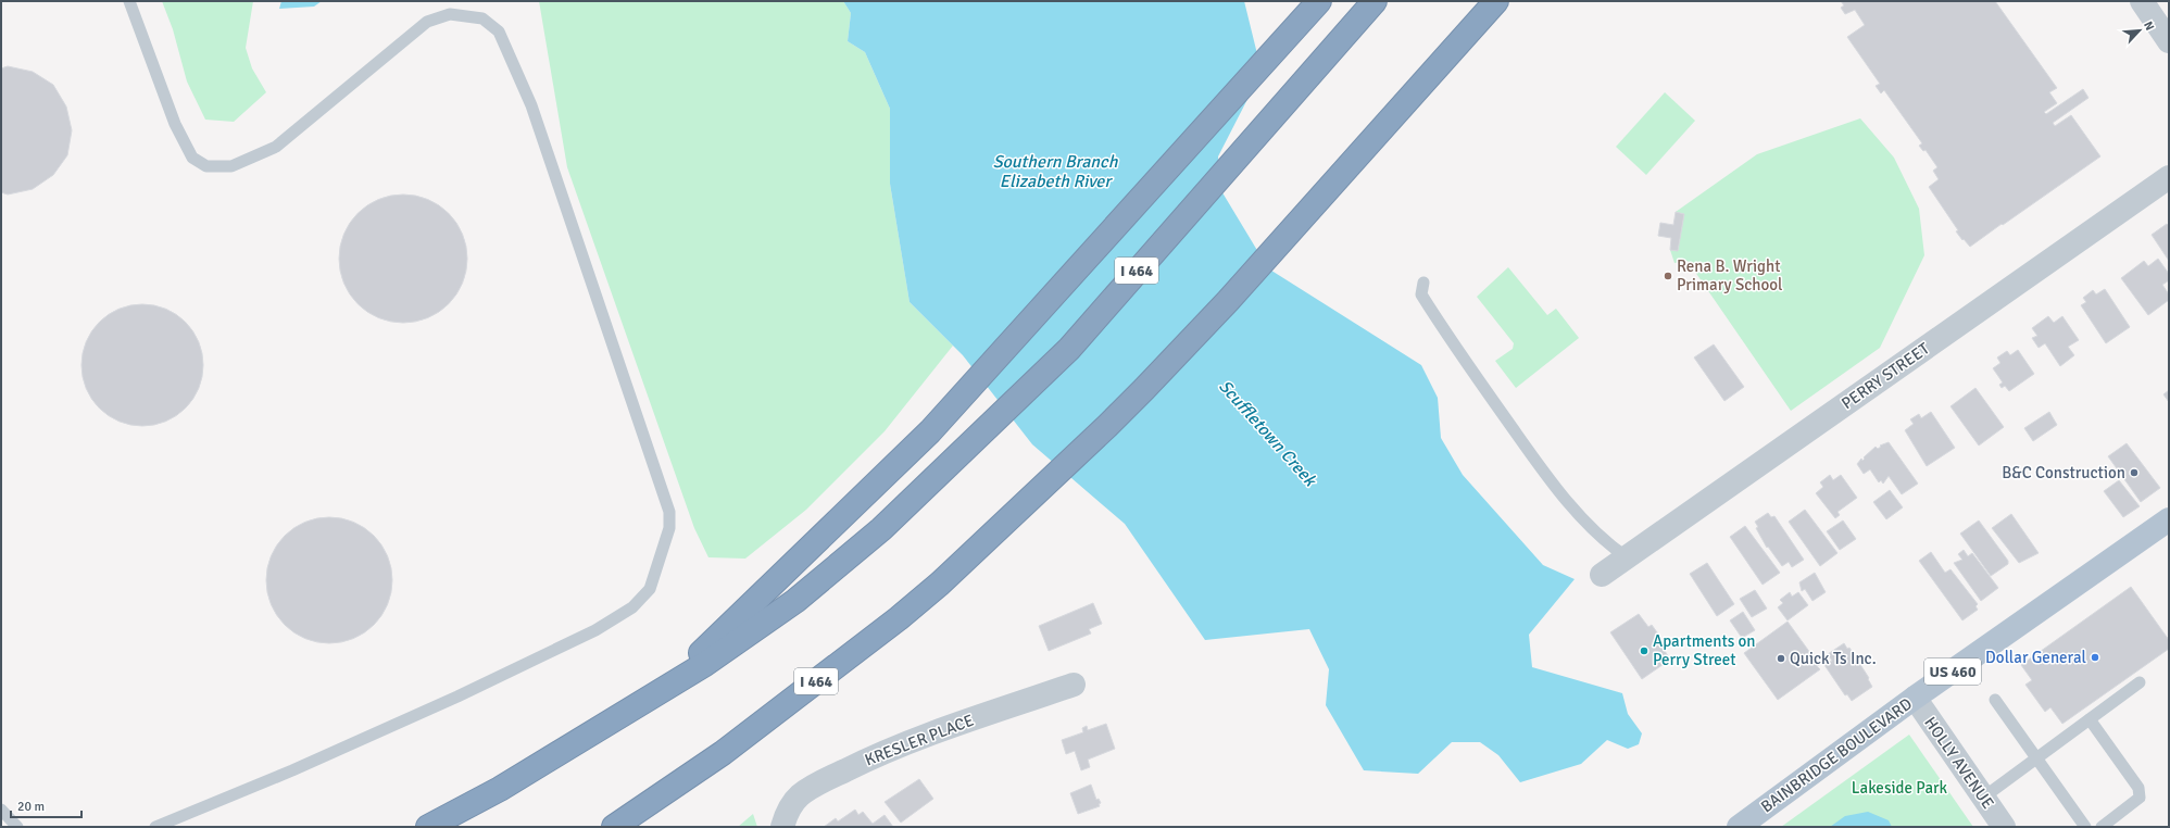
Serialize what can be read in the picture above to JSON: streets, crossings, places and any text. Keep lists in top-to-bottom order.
{
  "streets": {
    "highway": ["I 464"],
    "main road": ["US 460", "BAINBRIDGE BOULEVARD"],
    "street": ["PERRY STREET", "KRESLER PLACE", "HOLLY AVENUE"]
  },
  "crossings": [
    ["BAINBRIDGE BOULEVARD", "HOLLY AVENUE"]
  ],
  "water": ["Southern Branch Elizabeth River", "Scuffletown Creek"],
  "parks": ["Lakeside Park"],
  "places": [
    "Rena B. Wright Primary School",
    "B&C Construction",
    "Apartments on Perry Street",
    "Dollar General",
    "Quick Ts Inc."
  ],
  "scale_bar": "20 m",
  "north": "top right"
}
